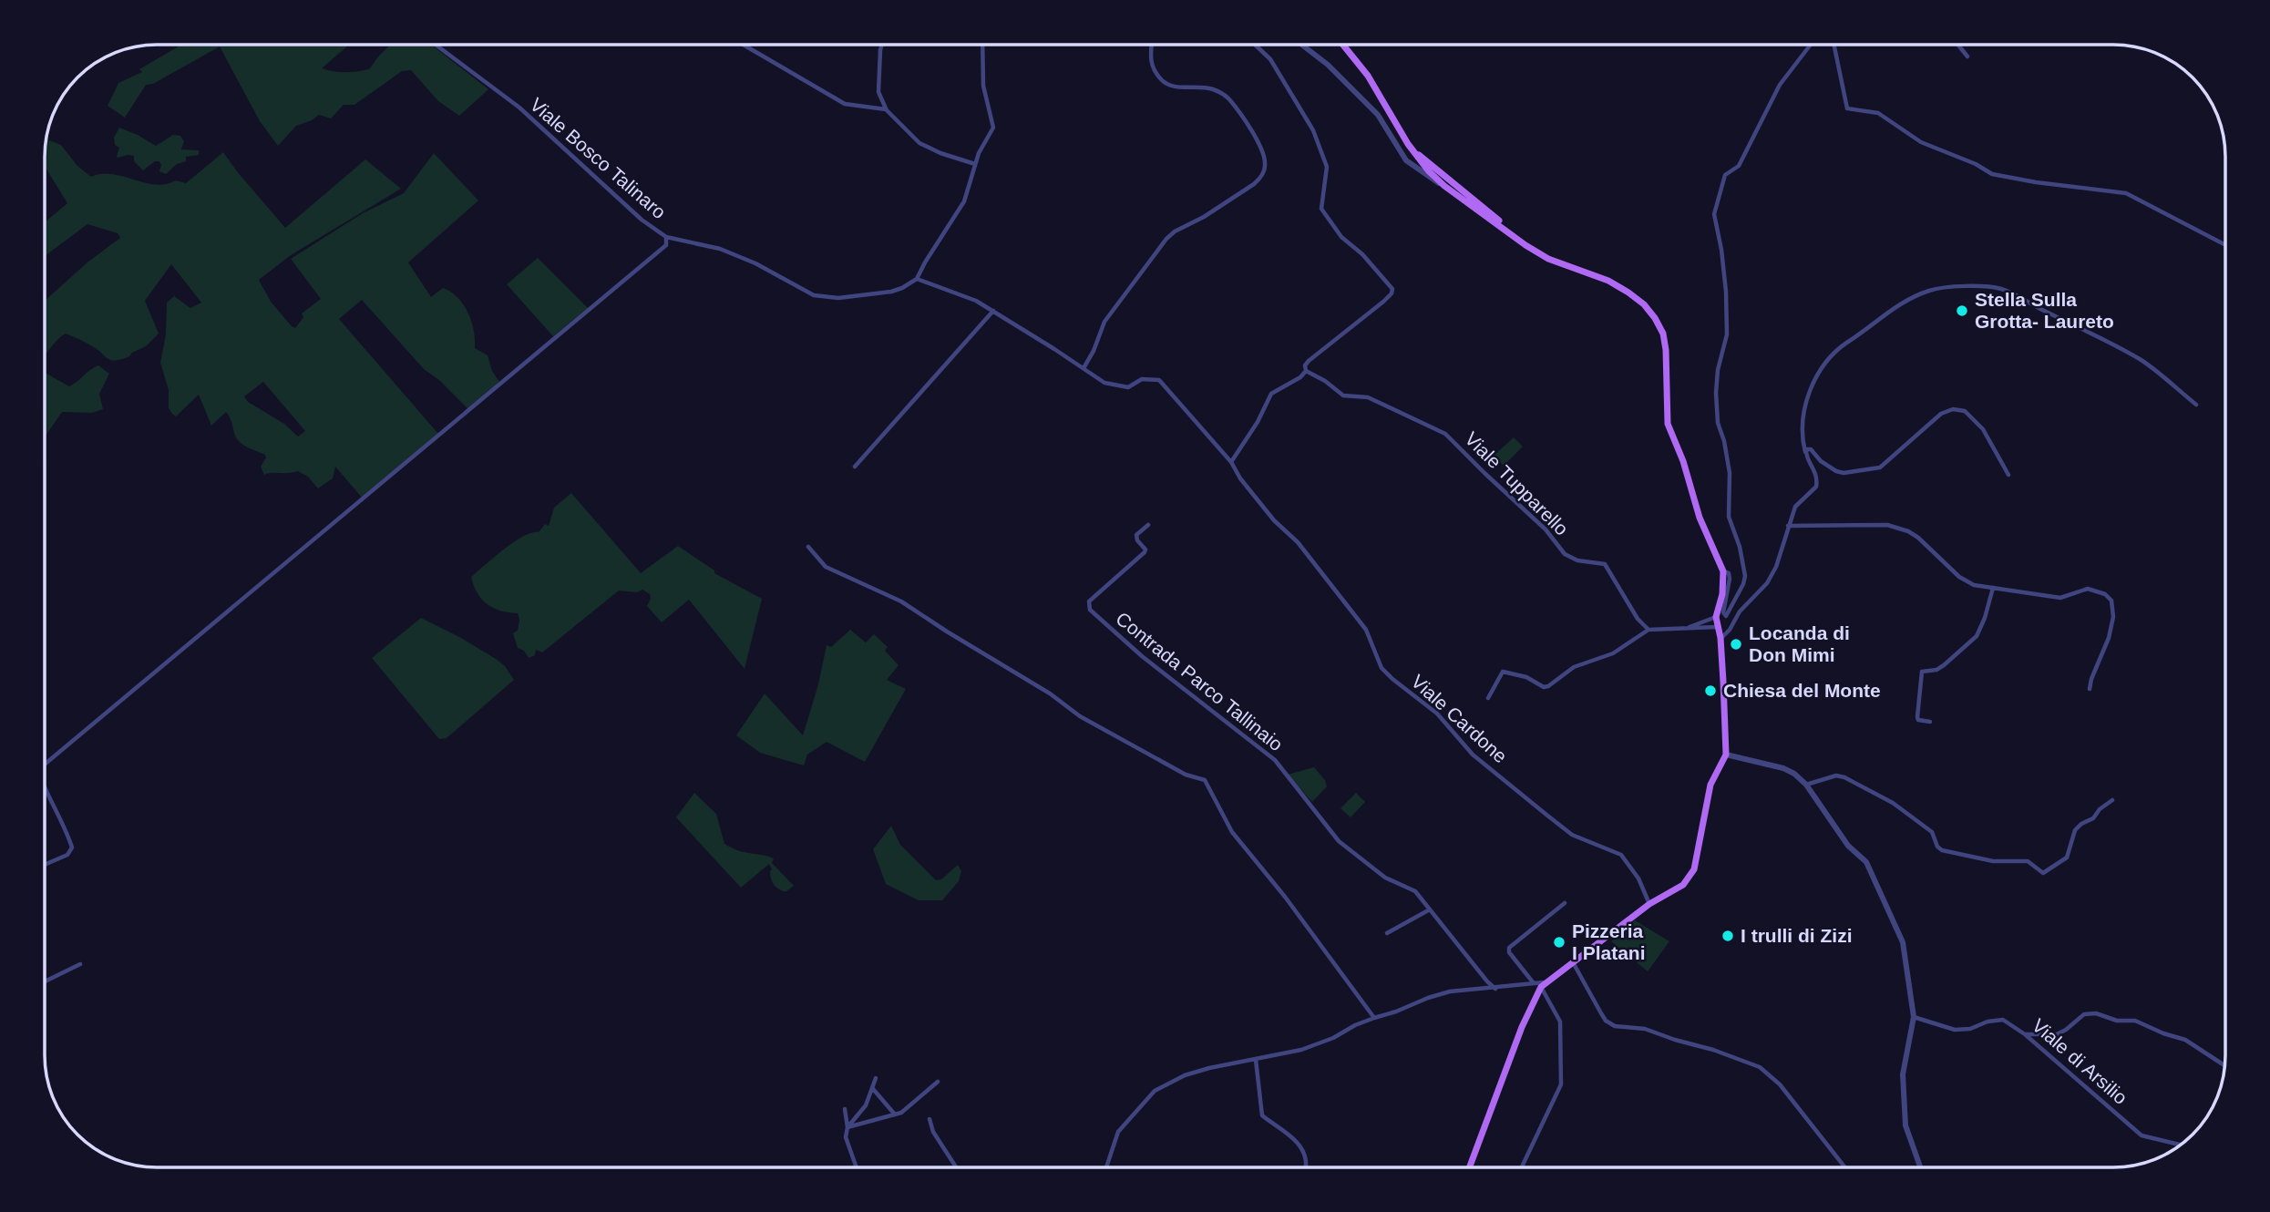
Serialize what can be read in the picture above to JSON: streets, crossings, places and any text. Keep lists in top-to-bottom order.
{
  "streets": {
    "street": [
      "Viale Bosco Talinaro",
      "Viale Tupparello",
      "Contrada Parco Tallinaio",
      "Viale Cardone",
      "Viale di Arsilio"
    ]
  },
  "crossings": [
    ["Viale Bosco Talinaro", "Viale Cardone"]
  ],
  "places": [
    "Stella Sulla Grotta- Laureto",
    "Locanda di Don Mimi",
    "Chiesa del Monte",
    "I trulli di Zizi",
    "Pizzeria I Platani"
  ]
}
